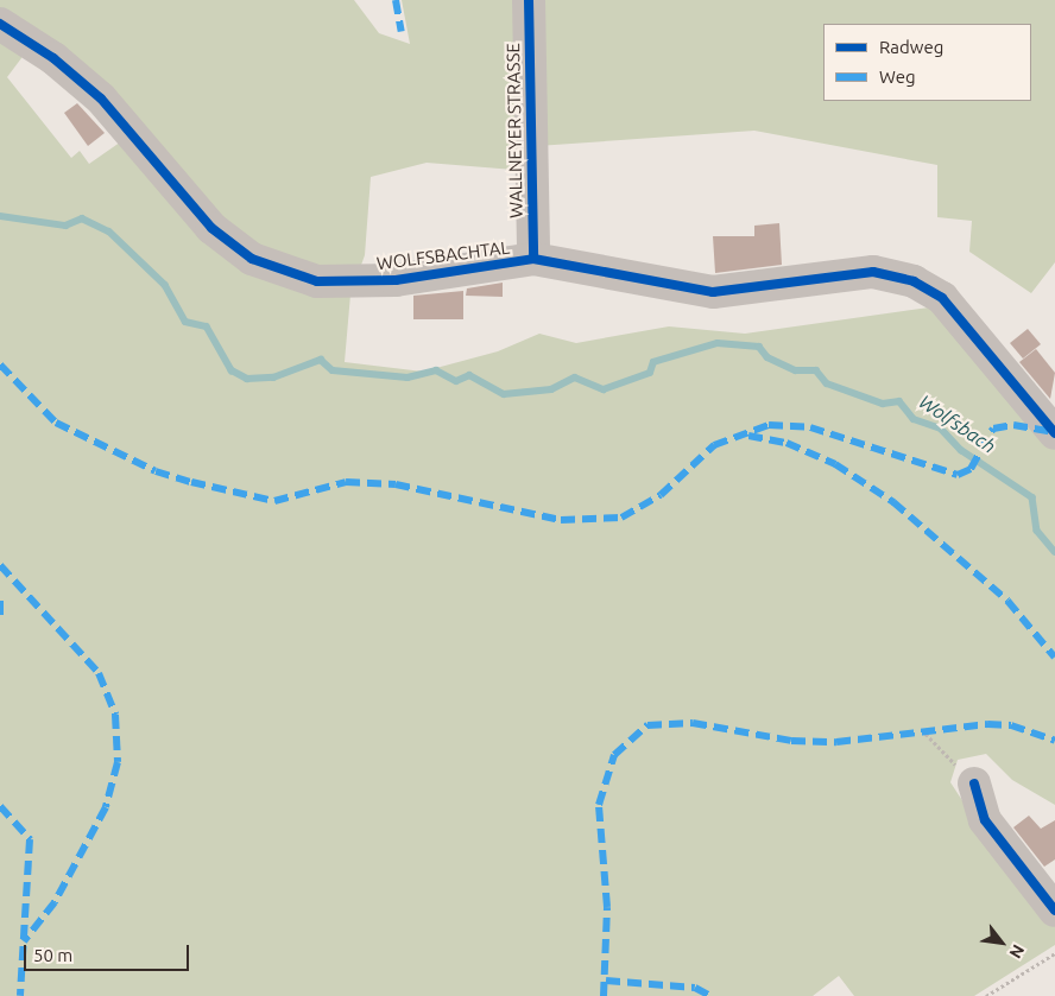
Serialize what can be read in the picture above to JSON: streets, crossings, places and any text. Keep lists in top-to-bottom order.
{
  "streets": {
    "street": ["WALLNEYER STRASSE", "WOLFSBACHTAL"]
  },
  "crossings": [
    ["WALLNEYER STRASSE", "WOLFSBACHTAL"]
  ],
  "water": ["Wolfsbach"],
  "legend": ["Radweg", "Weg"],
  "scale_bar": "50 m",
  "north": "bottom right"
}
